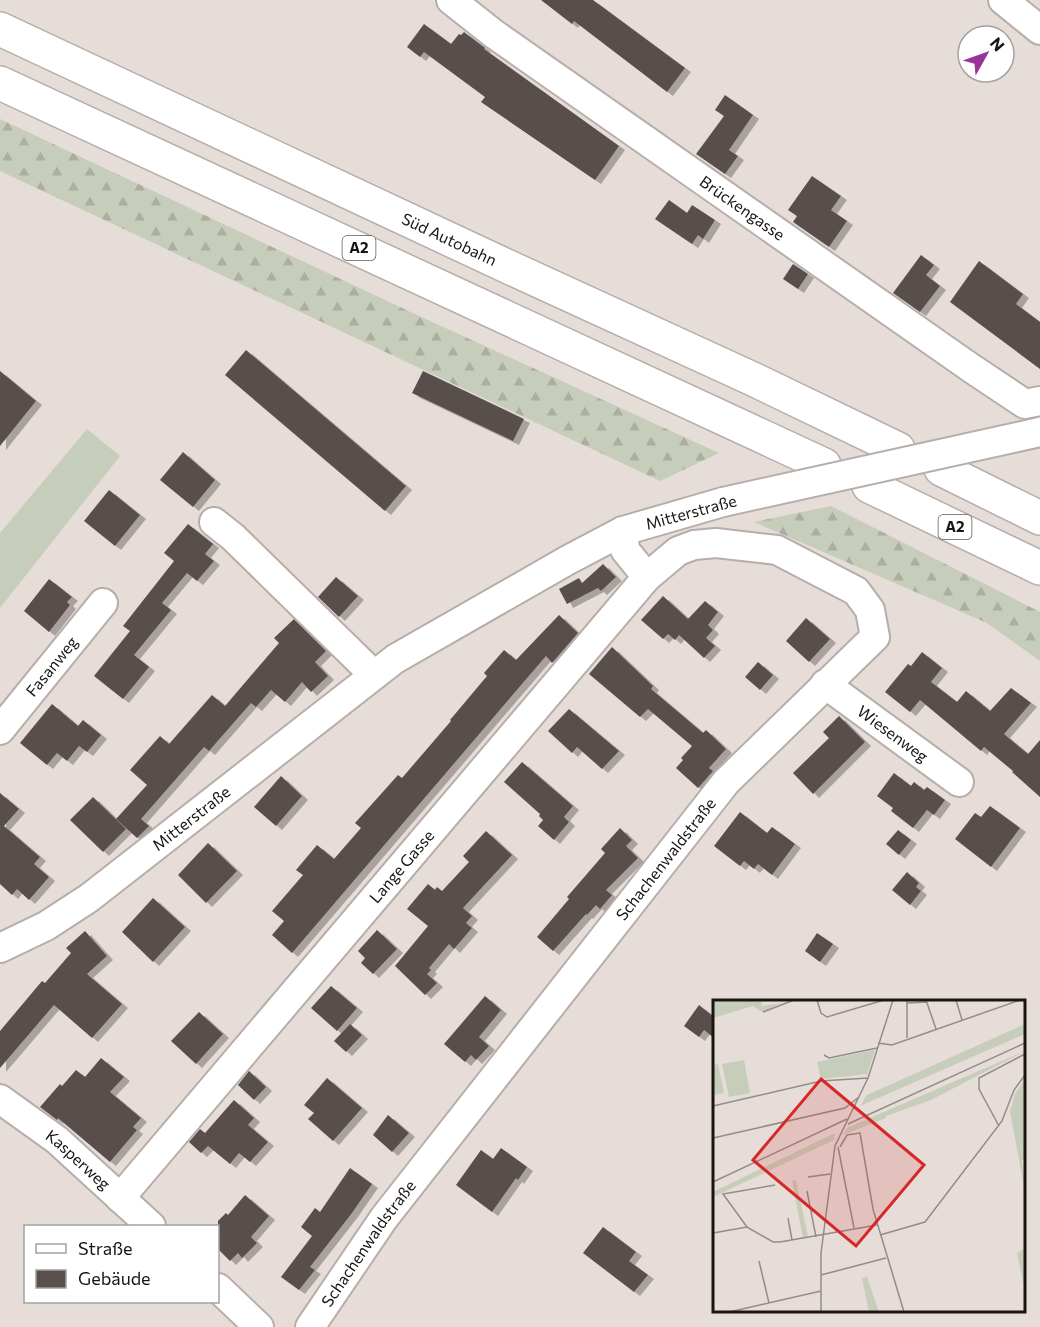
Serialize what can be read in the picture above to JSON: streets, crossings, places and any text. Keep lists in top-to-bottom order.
{
  "streets": {
    "highway": ["Süd Autobahn", "A2"],
    "street": [
      "Brückengasse",
      "Mitterstraße",
      "Fasanweg",
      "Wiesenweg",
      "Schachenwaldstraße",
      "Lange Gasse",
      "Kasperweg"
    ]
  },
  "crossings": [
    ["Wiesenweg", "Schachenwaldstraße"],
    ["Schachenwaldstraße", "Lange Gasse"],
    ["Lange Gasse", "Kasperweg"]
  ],
  "legend": ["Straße", "Gebäude"],
  "north": "top right"
}
